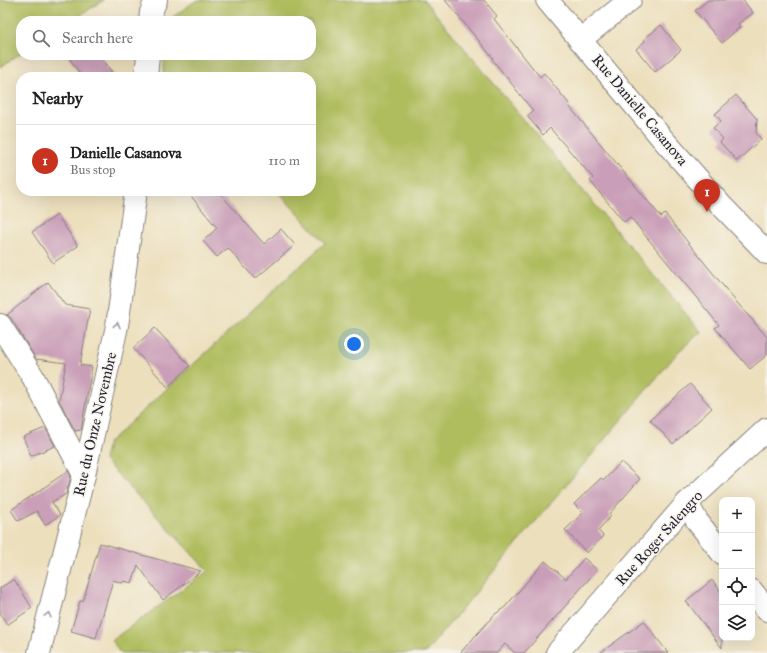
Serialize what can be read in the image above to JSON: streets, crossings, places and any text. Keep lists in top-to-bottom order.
{
  "streets": {
    "street": ["Rue Danielle Casanova", "Rue du Onze Novembre", "Rue Roger Salengro"]
  },
  "one_way": ["Rue du Onze Novembre"],
  "page": {
    "search": "Search here",
    "heading": "Nearby",
    "list": [
      {
        "mark": "1",
        "name": "Danielle Casanova",
        "note": "Bus stop",
        "value": "110 m"
      }
    ],
    "pins": "1",
    "map_buttons": ["+", "−"]
  }
}
